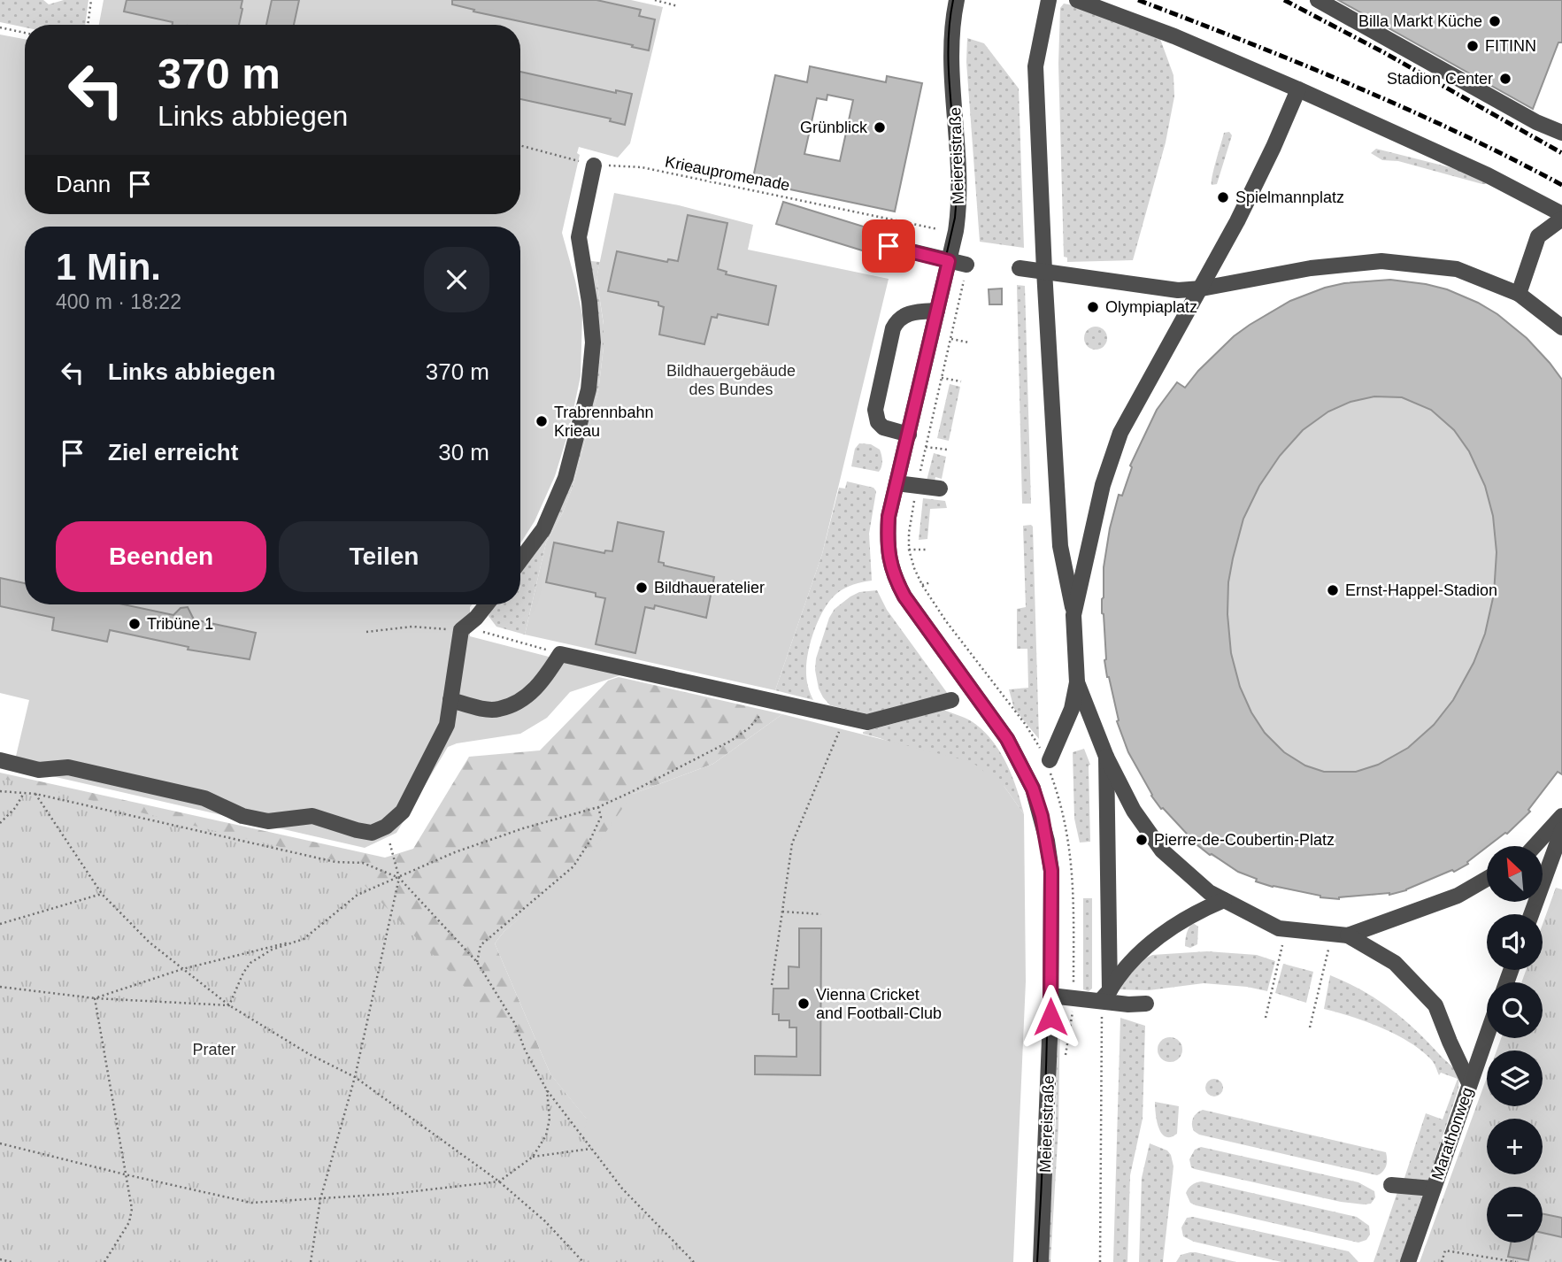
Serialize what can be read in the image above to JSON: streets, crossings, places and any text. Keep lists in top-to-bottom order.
{
  "streets": {
    "street": ["Meiereistraße", "Marathonweg"],
    "path": ["Krieaupromenade"]
  },
  "parks": ["Bildhauergebäude des Bundes", "Prater"],
  "places": [
    "Billa Markt Küche",
    "FITINN",
    "Stadion Center",
    "Grünblick",
    "Spielmannplatz",
    "Olympiaplatz",
    "Trabrennbahn Krieau",
    "Bildhaueratelier",
    "Ernst-Happel-Stadion",
    "Tribüne 1",
    "Pierre-de-Coubertin-Platz",
    "Vienna Cricket and Football-Club"
  ],
  "north": "top left",
  "page": {
    "turn": ["370 m", "Links abbiegen"],
    "then": "Dann",
    "heading": ["1 Min.", "400 m · 18:22"],
    "list": [
      {
        "name": "Links abbiegen",
        "value": "370 m"
      },
      {
        "name": "Ziel erreicht",
        "value": "30 m"
      }
    ],
    "buttons": ["Beenden", "Teilen"],
    "map_buttons": ["+", "−"]
  }
}
